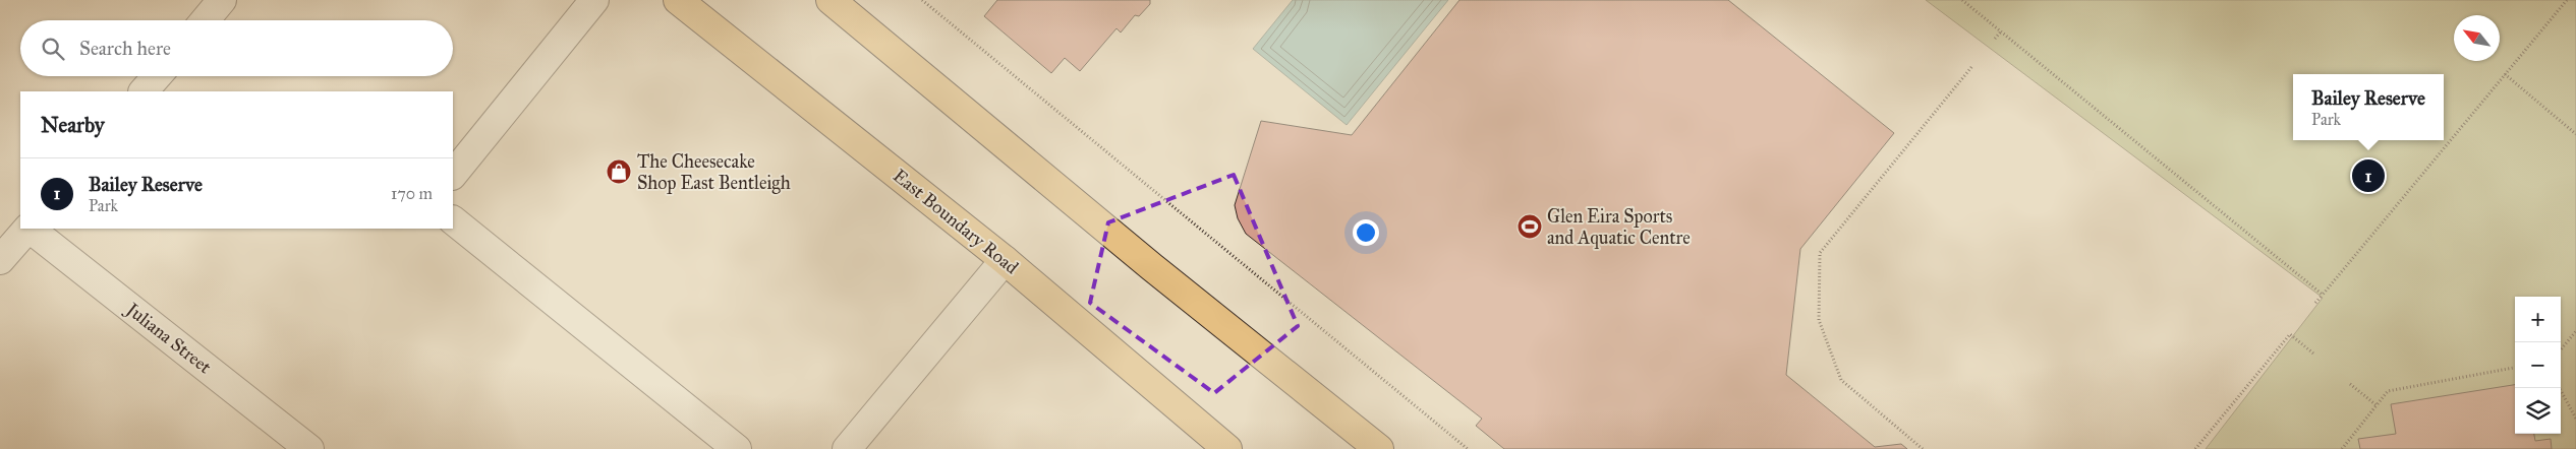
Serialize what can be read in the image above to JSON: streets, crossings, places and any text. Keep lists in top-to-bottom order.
{
  "streets": {
    "main road": ["East Boundary Road"],
    "street": ["Juliana Street"]
  },
  "places": {
    "shop": ["The Cheesecake Shop East Bentleigh"],
    "sports": ["Glen Eira Sports and Aquatic Centre"]
  },
  "north": "top left",
  "page": {
    "search": "Search here",
    "popup": ["Bailey Reserve", "Park"],
    "heading": "Nearby",
    "pins": "1",
    "list": [
      {
        "mark": "1",
        "name": "Bailey Reserve",
        "note": "Park",
        "value": "170 m"
      }
    ],
    "map_buttons": ["+", "−"]
  }
}
